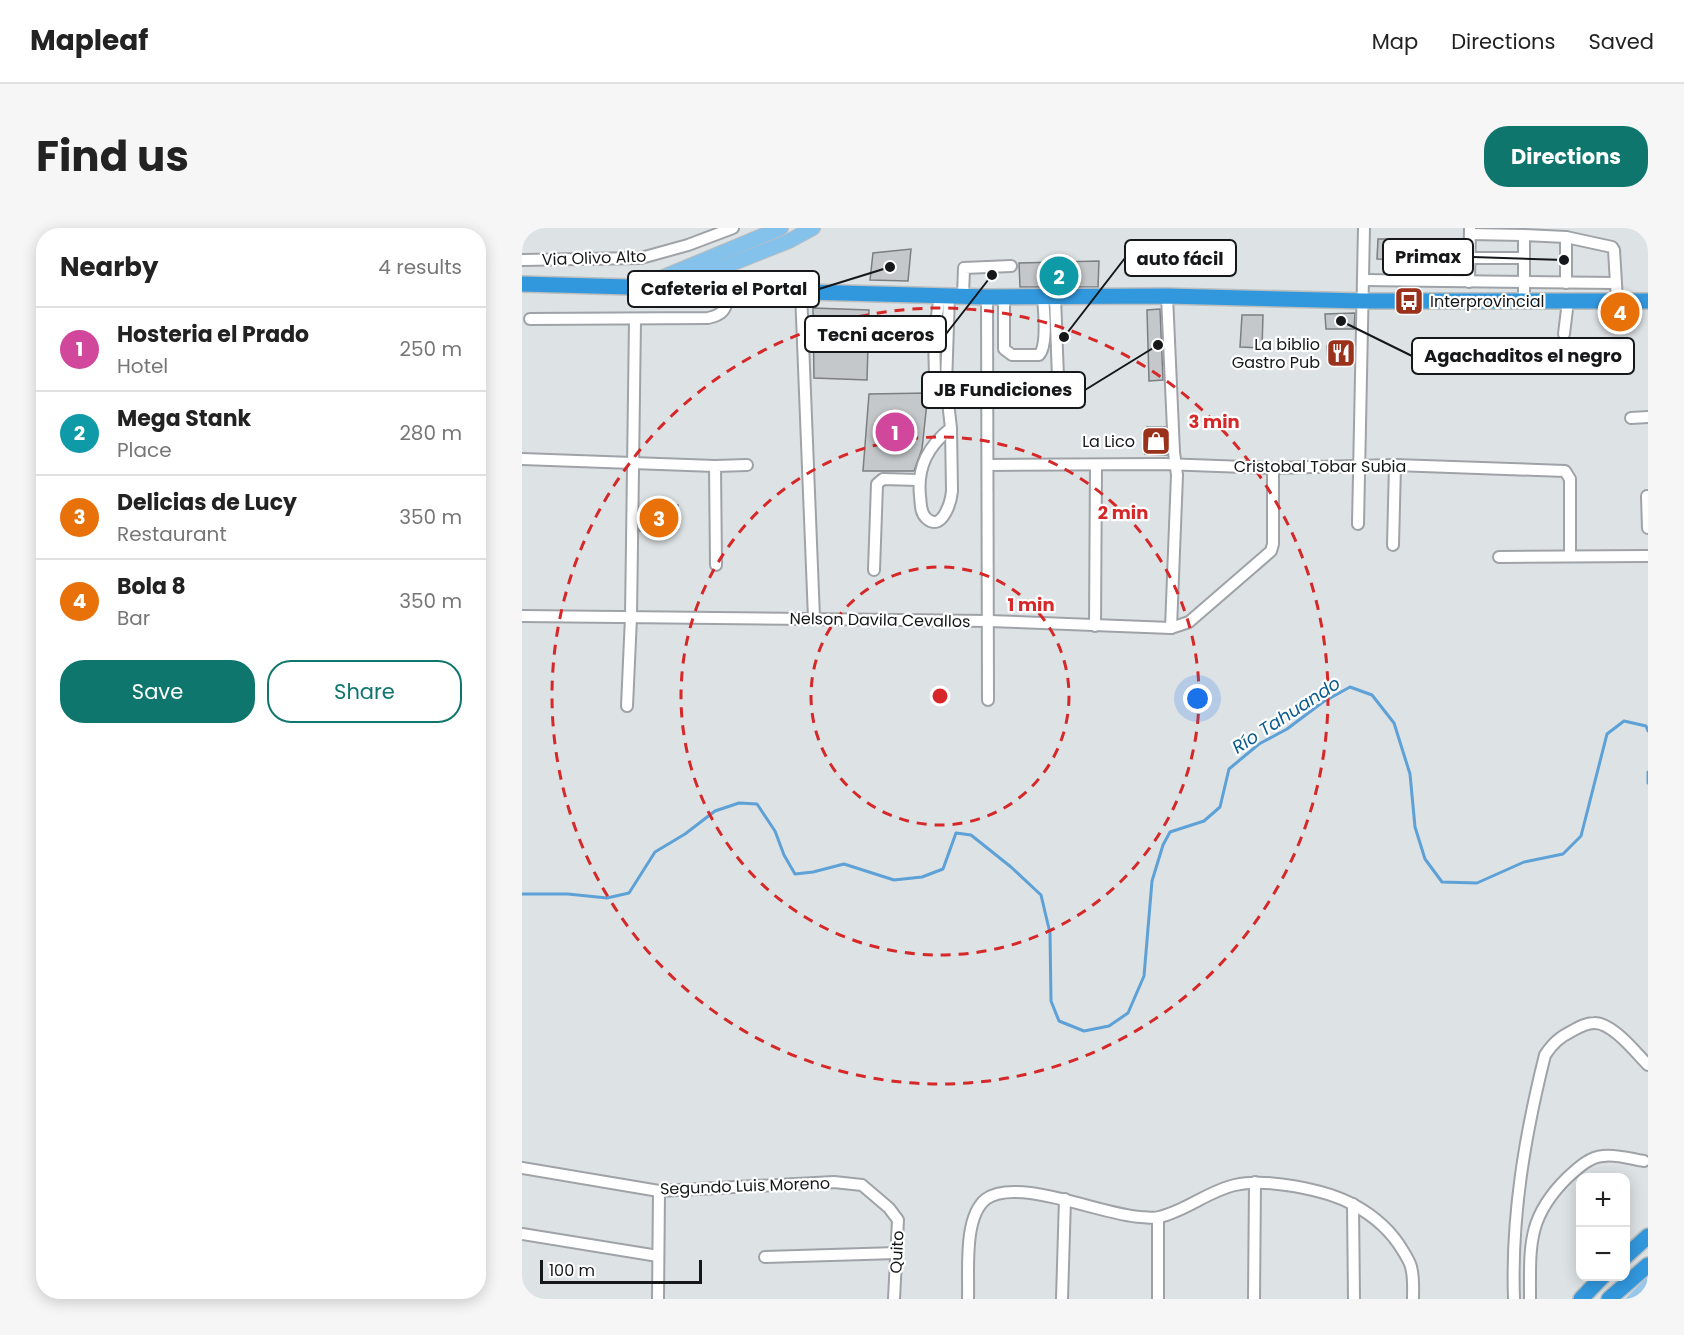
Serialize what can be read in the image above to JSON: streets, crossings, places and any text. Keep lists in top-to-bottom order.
{
  "streets": {
    "street": [
      "Via Olivo Alto",
      "Cristobal Tobar Subia",
      "Nelson Davila Cevallos",
      "Segundo Luis Moreno",
      "Quito"
    ]
  },
  "crossings": [
    ["Cristobal Tobar Subia", "Nelson Davila Cevallos"],
    ["Segundo Luis Moreno", "Quito"]
  ],
  "water": ["Río Tahuando"],
  "places": {
    "other": [
      "Primax",
      "Cafeteria el Portal",
      "Tecni aceros",
      "Agachaditos el negro",
      "auto fácil",
      "JB Fundiciones"
    ],
    "bus stop": ["Interprovincial"],
    "restaurant": ["La biblio Gastro Pub"],
    "shop": ["La Lico"]
  },
  "scale_bar": "100 m",
  "page": {
    "header": "Mapleaf",
    "nav": ["Map", "Directions", "Saved"],
    "title": "Find us",
    "buttons": [
      "Directions",
      ["Save", "Share"]
    ],
    "heading": ["Nearby", "4 results"],
    "pins": [
      "2",
      "4",
      "1",
      "3"
    ],
    "list": [
      {
        "mark": "1",
        "name": "Hosteria el Prado",
        "note": "Hotel",
        "value": "250 m"
      },
      {
        "mark": "2",
        "name": "Mega Stank",
        "note": "Place",
        "value": "280 m"
      },
      {
        "mark": "3",
        "name": "Delicias de Lucy",
        "note": "Restaurant",
        "value": "350 m"
      },
      {
        "mark": "4",
        "name": "Bola 8",
        "note": "Bar",
        "value": "350 m"
      }
    ],
    "map_buttons": ["+", "−"],
    "scale": "100 m"
  },
  "rings": ["3 min", "2 min", "1 min"]
}
